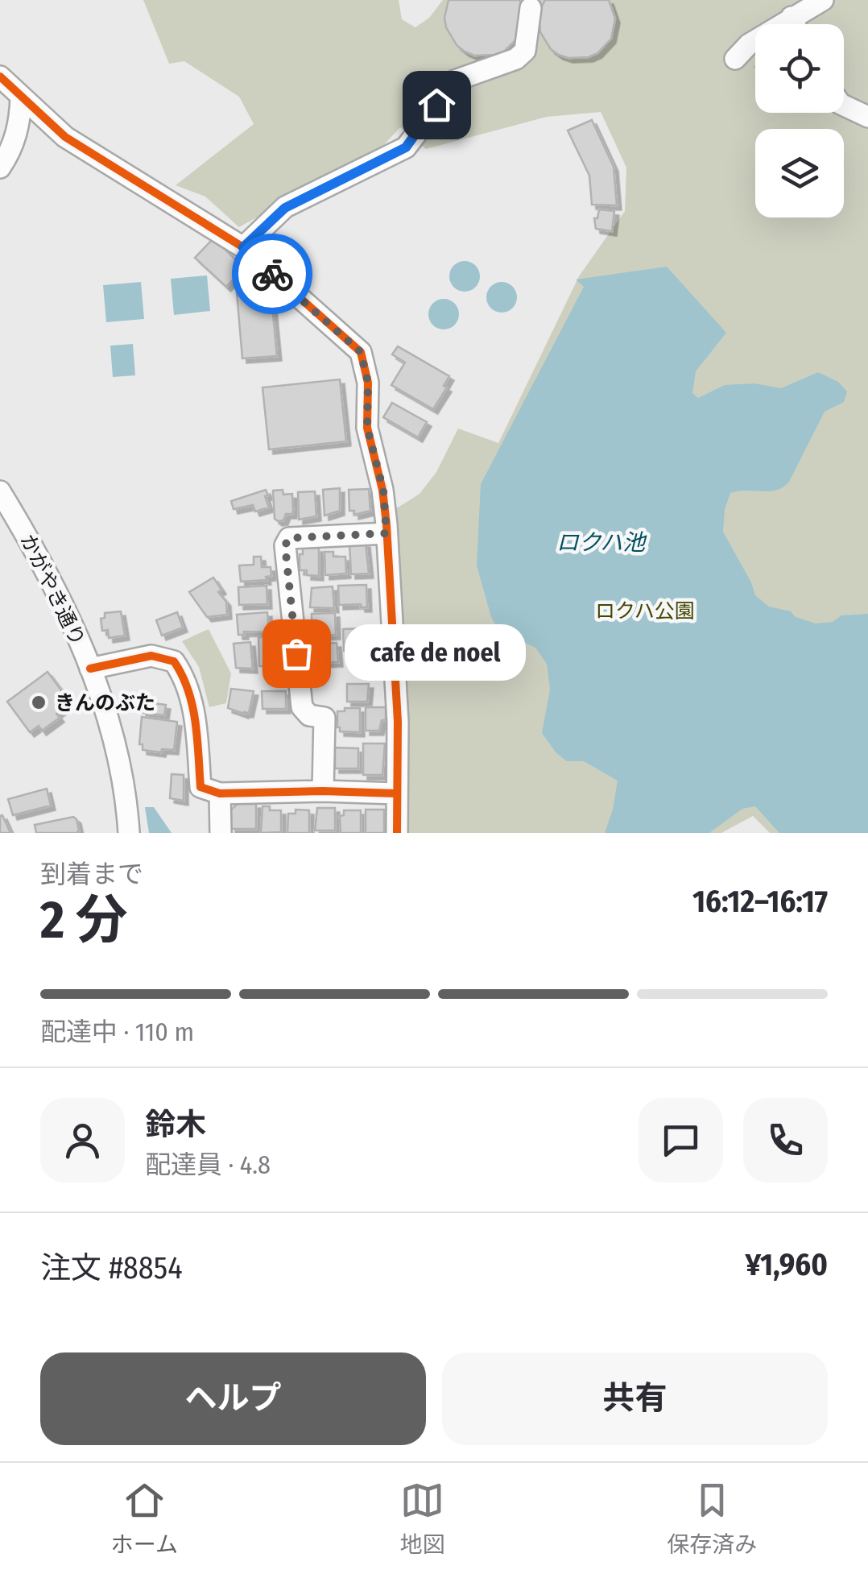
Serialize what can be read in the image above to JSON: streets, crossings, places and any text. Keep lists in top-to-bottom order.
{
  "streets": {
    "street": ["かがやき通り"]
  },
  "water": ["ロクハ池"],
  "parks": ["ロクハ公園"],
  "places": ["cafe de noel", "きんのぶた"],
  "page": {
    "bubble": "cafe de noel",
    "heading": ["2 分", "到着まで", "16:12–16:17"],
    "panel": [
      "鈴木",
      "配達員 · 4.8",
      "注文 #8854",
      "¥1,960"
    ],
    "bar": "配達中 · 110 m",
    "buttons": ["ヘルプ", "共有"],
    "tabs": ["ホーム", "地図", "保存済み"]
  }
}
